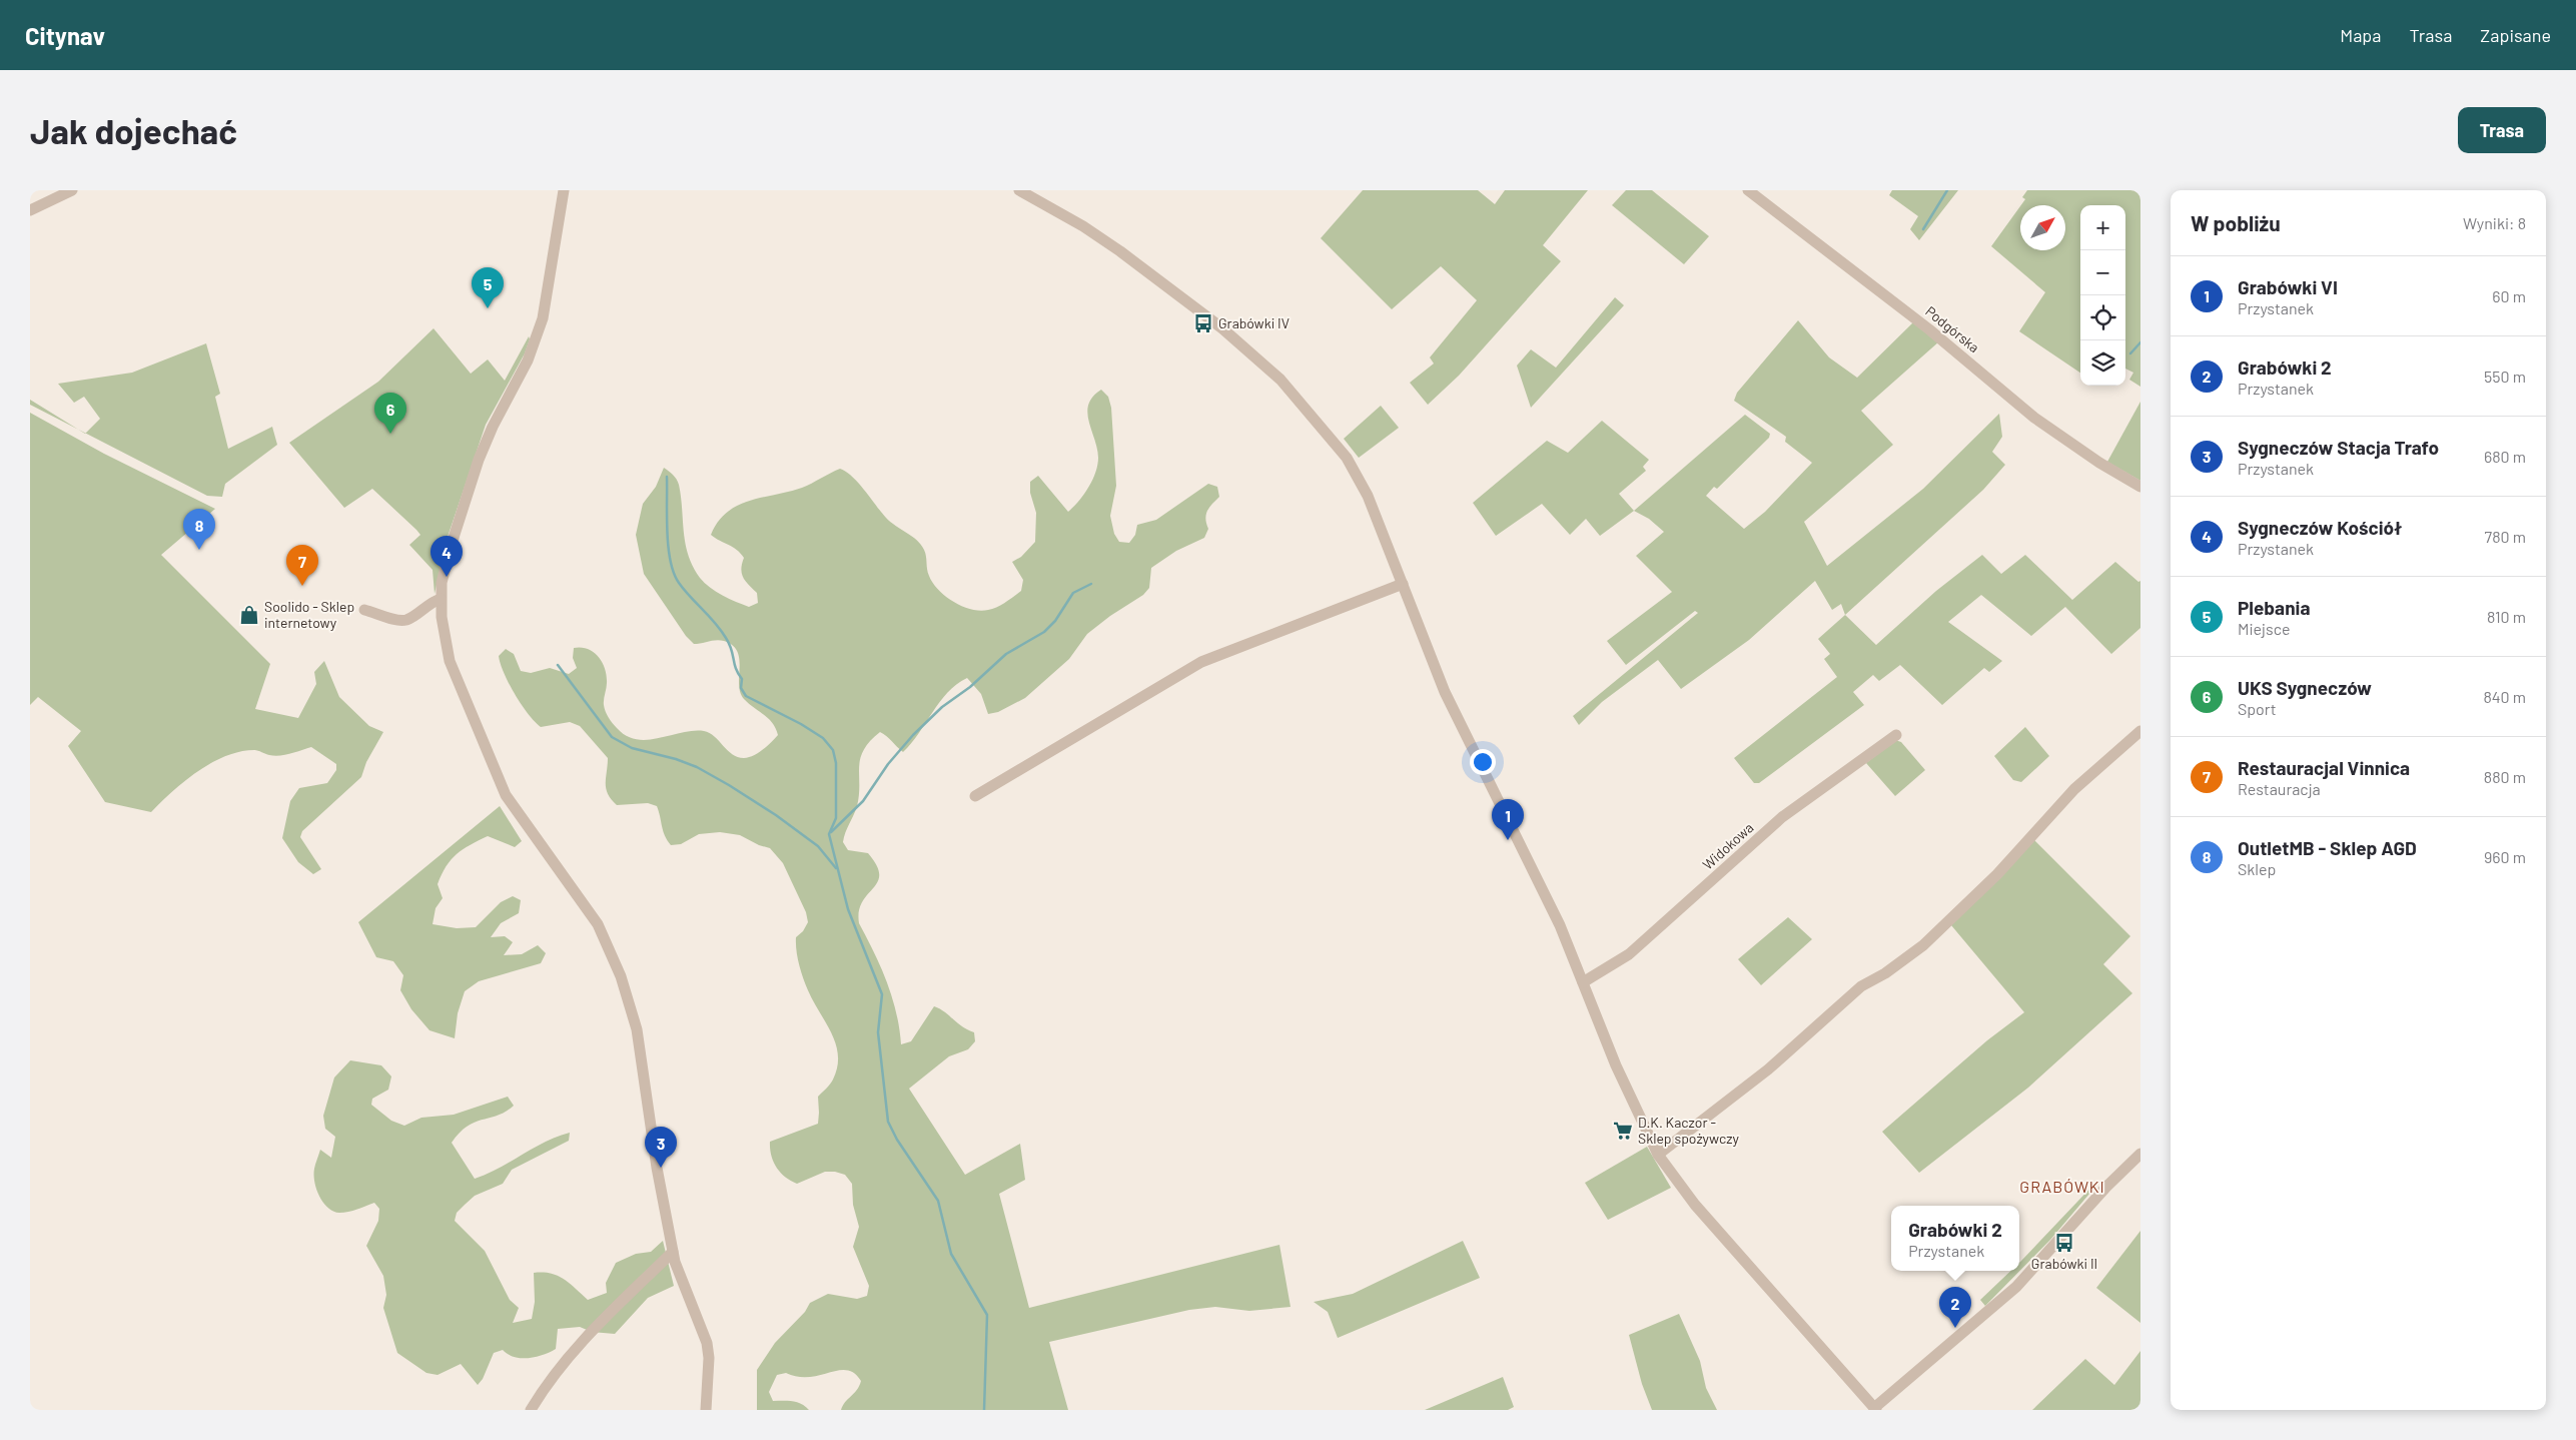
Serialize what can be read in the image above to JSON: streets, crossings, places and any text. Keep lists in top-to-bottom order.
{
  "streets": {
    "street": ["Podgórska", "Widokowa"]
  },
  "districts": ["GRABÓWKI"],
  "places": {
    "bus stop": ["Grabówki IV", "Grabówki II"],
    "shop": ["Soolido - Sklep internetowy"],
    "supermarket": ["D.K. Kaczor - Sklep spożywczy"]
  },
  "north": "top right",
  "page": {
    "header": "Citynav",
    "nav": ["Mapa", "Trasa", "Zapisane"],
    "buttons": "Trasa",
    "title": "Jak dojechać",
    "heading": ["W pobliżu", "Wyniki: 8"],
    "map_buttons": ["+", "−"],
    "list": [
      {
        "mark": "1",
        "name": "Grabówki VI",
        "note": "Przystanek",
        "value": "60 m"
      },
      {
        "mark": "2",
        "name": "Grabówki 2",
        "note": "Przystanek",
        "value": "550 m"
      },
      {
        "mark": "3",
        "name": "Sygneczów Stacja Trafo",
        "note": "Przystanek",
        "value": "680 m"
      },
      {
        "mark": "4",
        "name": "Sygneczów Kościół",
        "note": "Przystanek",
        "value": "780 m"
      },
      {
        "mark": "5",
        "name": "Plebania",
        "note": "Miejsce",
        "value": "810 m"
      },
      {
        "mark": "6",
        "name": "UKS Sygneczów",
        "note": "Sport",
        "value": "840 m"
      },
      {
        "mark": "7",
        "name": "Restauracjal Vinnica",
        "note": "Restauracja",
        "value": "880 m"
      },
      {
        "mark": "8",
        "name": "OutletMB - Sklep AGD",
        "note": "Sklep",
        "value": "960 m"
      }
    ],
    "pins": [
      "5",
      "6",
      "8",
      "4",
      "7",
      "1",
      "3",
      "2"
    ],
    "popup": ["Grabówki 2", "Przystanek"]
  }
}
